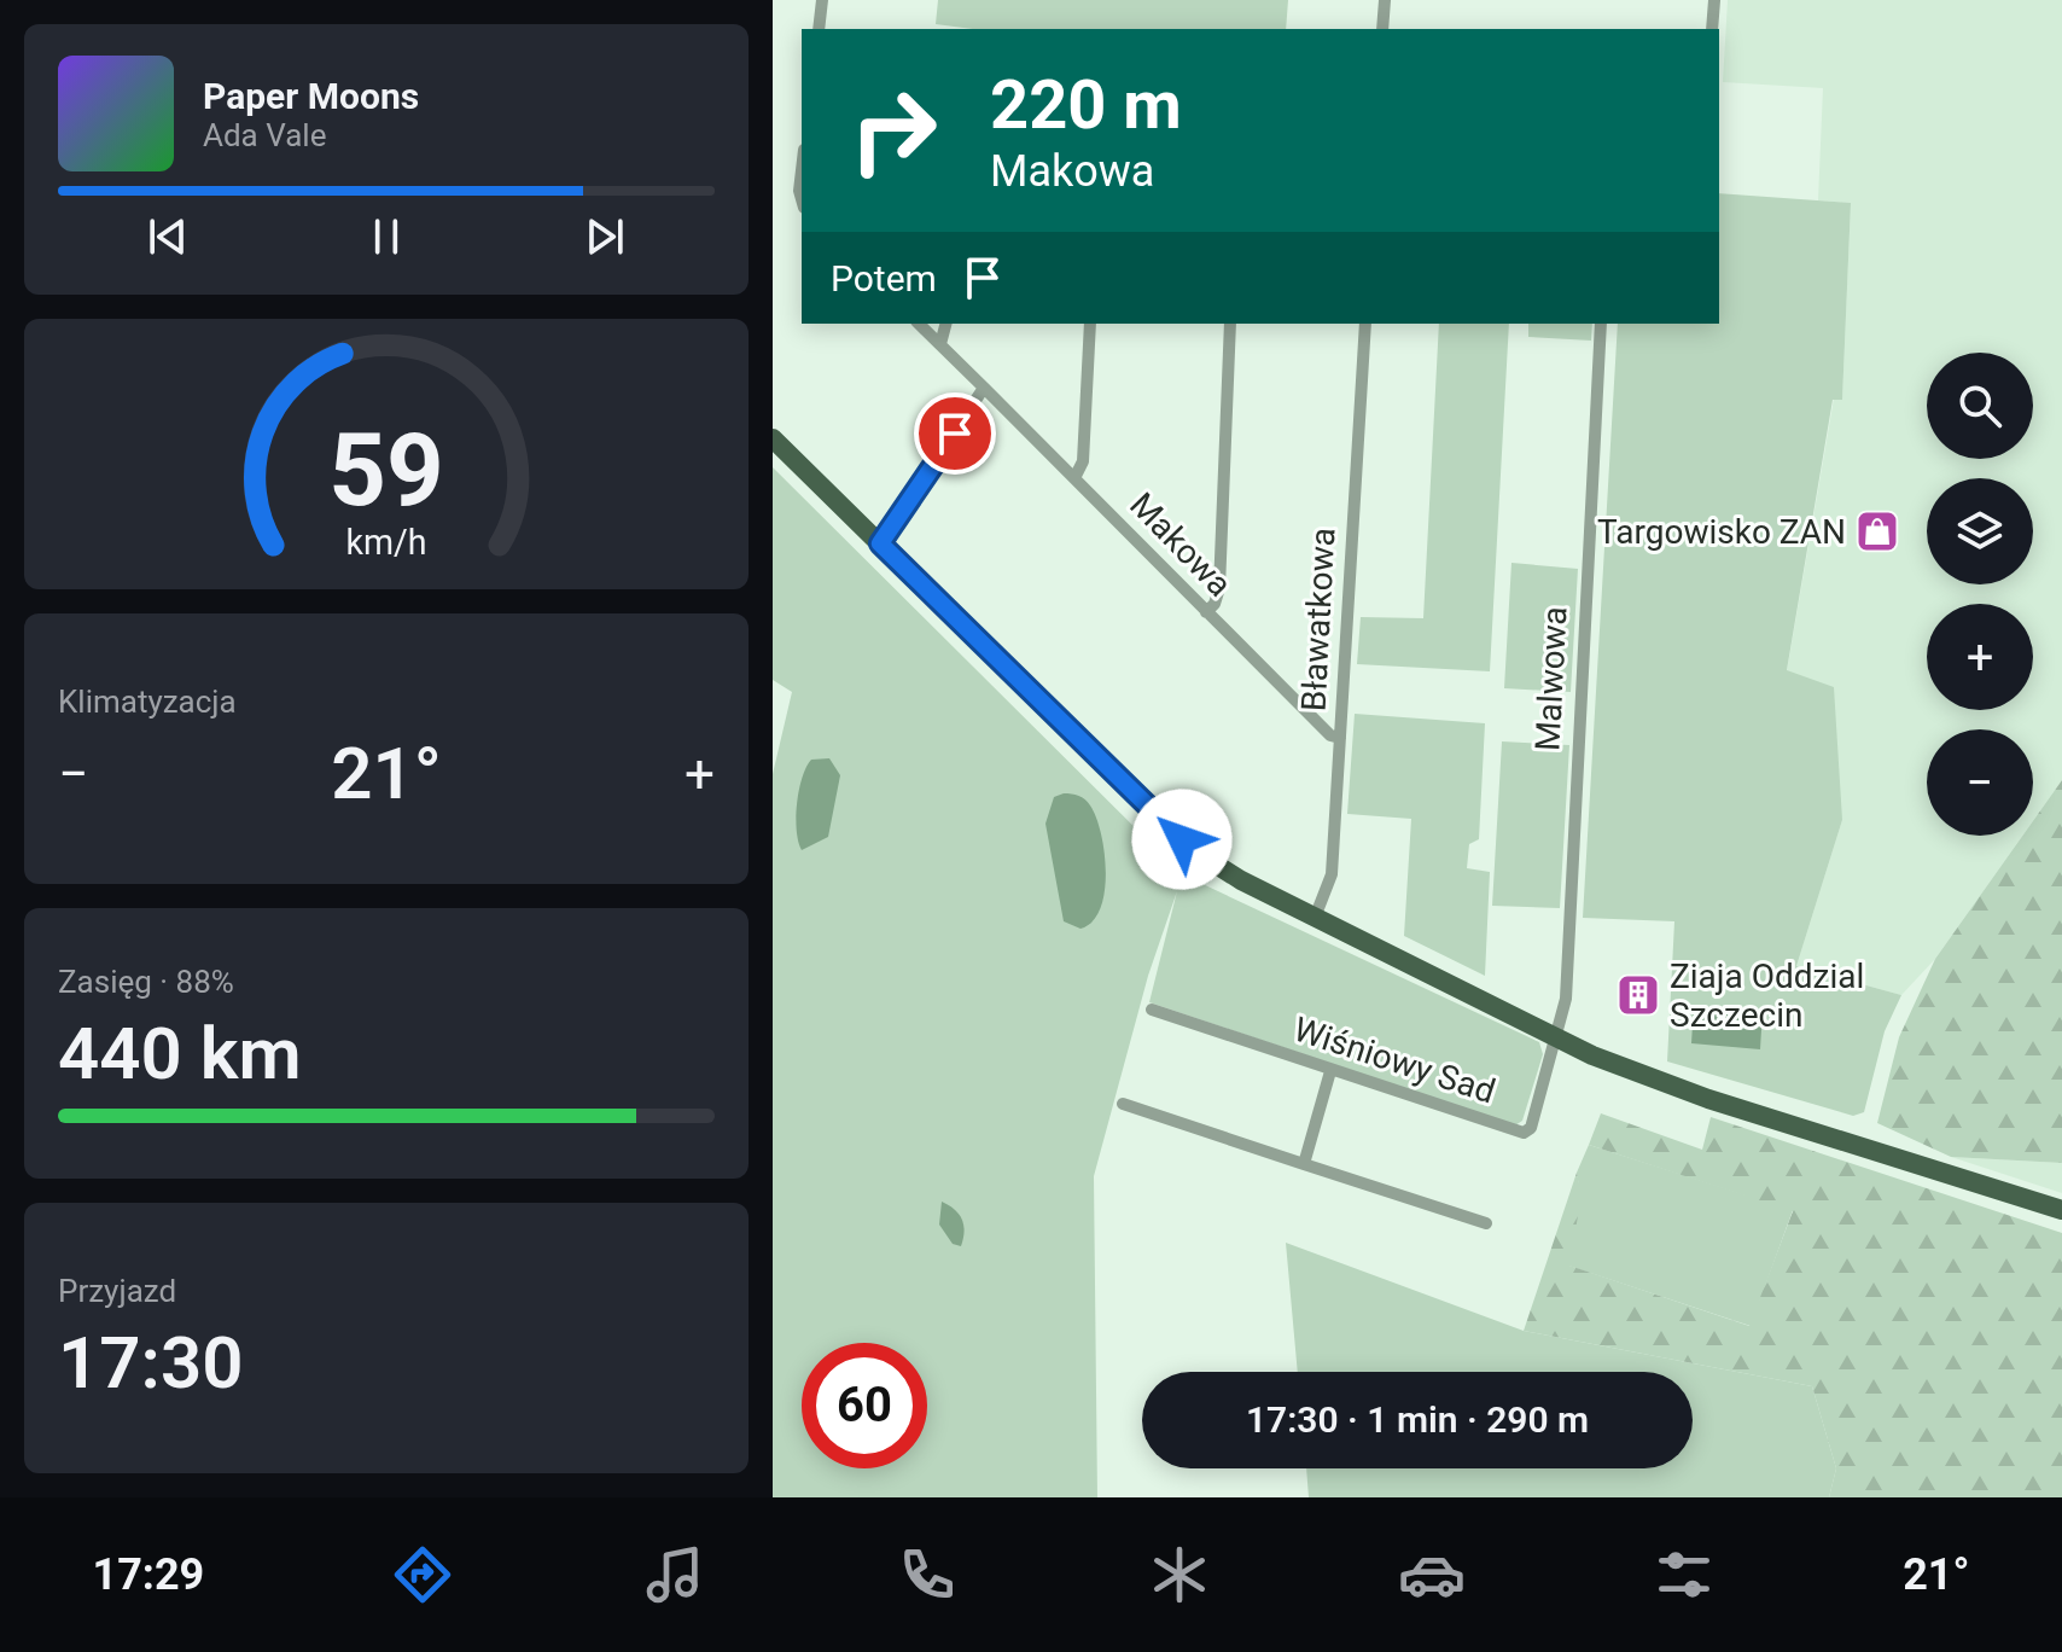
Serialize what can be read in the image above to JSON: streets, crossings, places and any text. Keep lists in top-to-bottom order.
{
  "streets": {
    "street": [
      "Makowa",
      "Bławatkowa",
      "Malwowa",
      "Wiśniowy Sad"
    ]
  },
  "crossings": [
    ["Makowa", "Bławatkowa"],
    ["Malwowa", "Wiśniowy Sad"]
  ],
  "places": {
    "shop": ["Targowisko ZAN"],
    "building": ["Ziaja Oddzial Szczecin"]
  },
  "page": {
    "turn": ["220 m", "Makowa"],
    "song": ["Paper Moons", "Ada Vale"],
    "then": "Potem",
    "map_buttons": ["+", "−"],
    "tile": [
      "Klimatyzacja",
      ["Zasięg · 88%", "440 km"],
      ["Przyjazd", "17:30"]
    ],
    "heat": ["−", "21°", "+"],
    "limit": "60",
    "trip": "17:30 · 1 min · 290 m",
    "tabs": ["17:29", "21°"],
    "gauge": ["59", "km/h"]
  }
}
